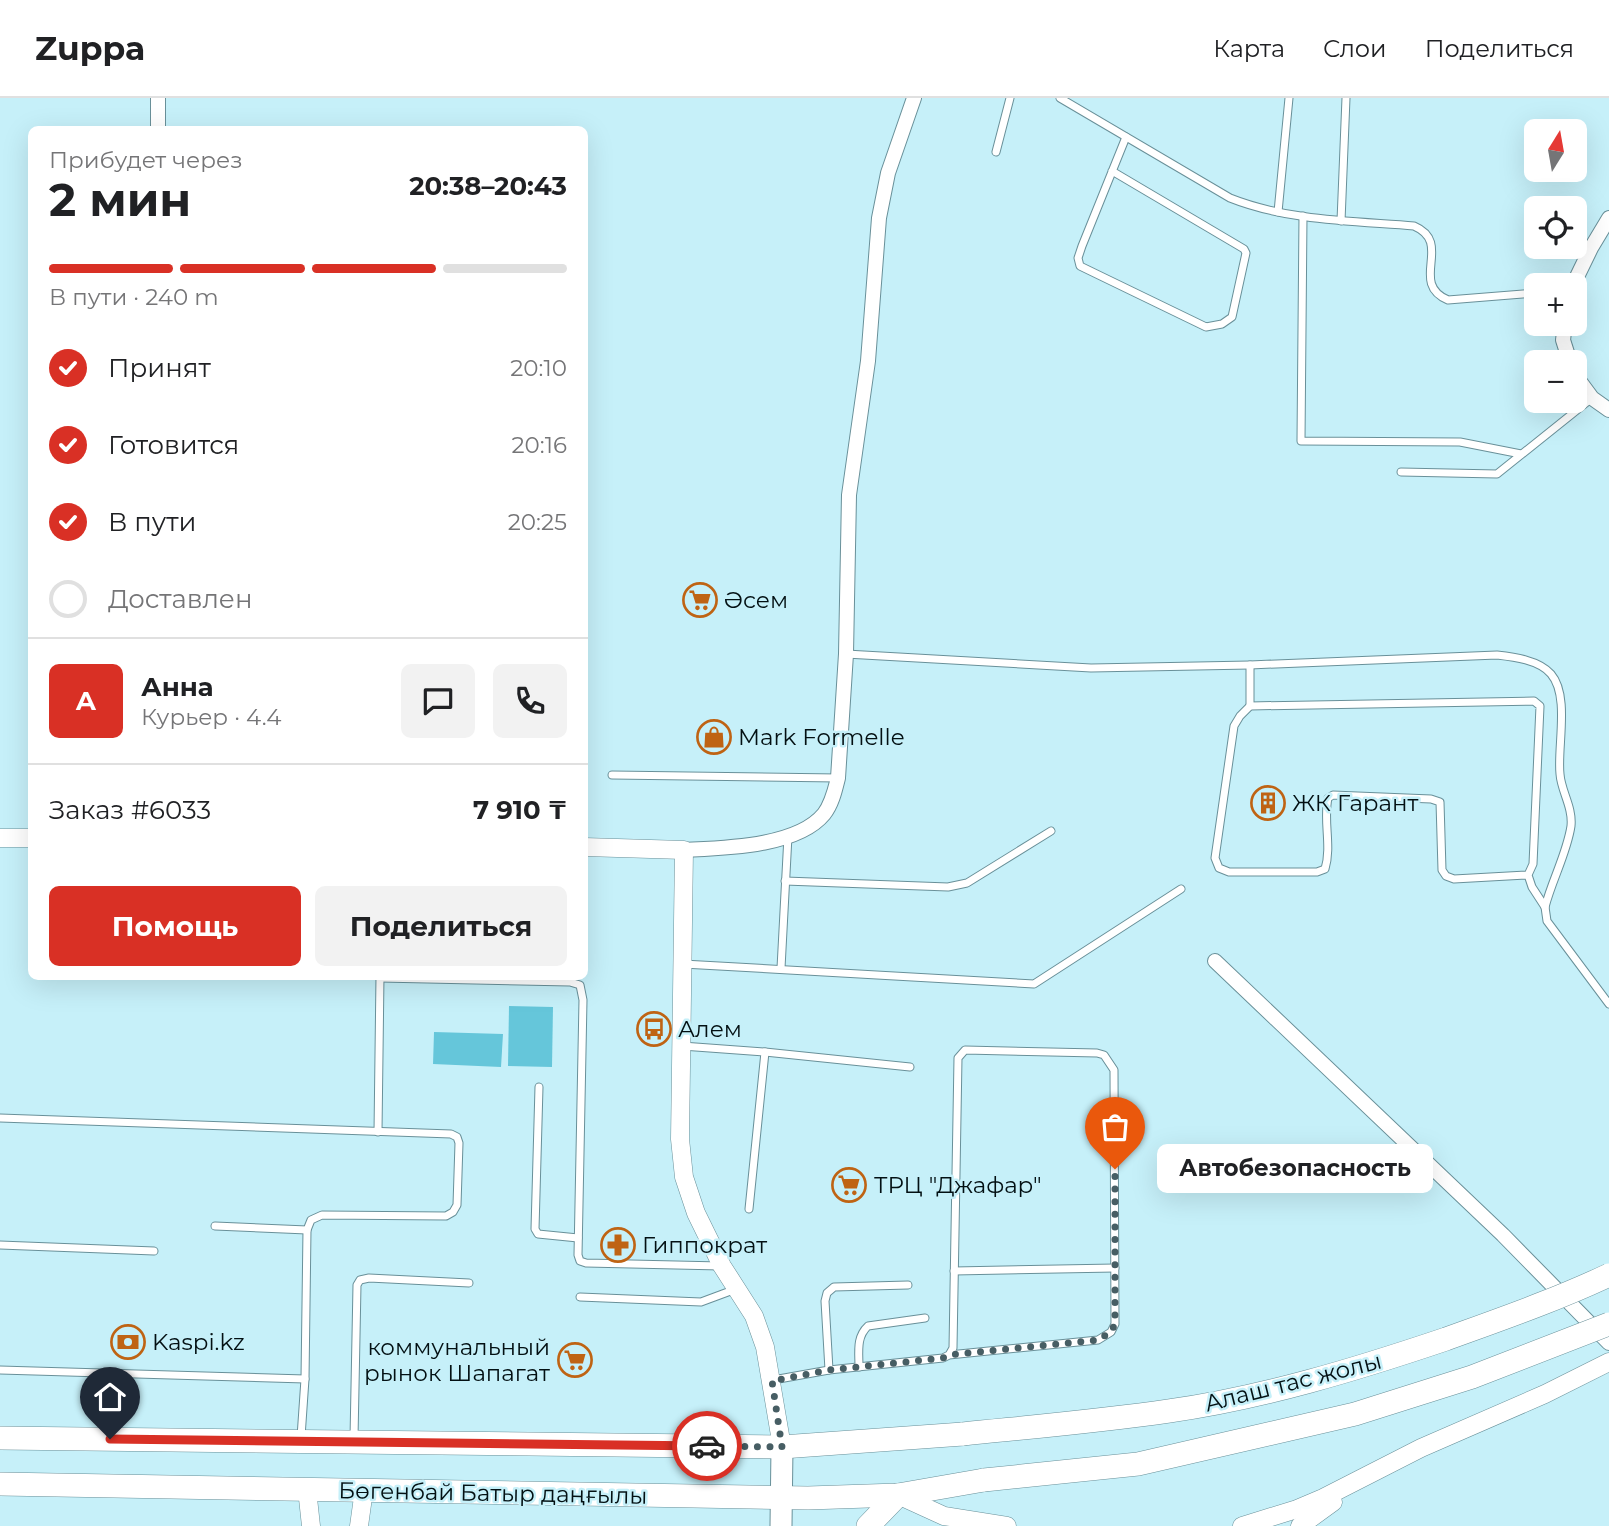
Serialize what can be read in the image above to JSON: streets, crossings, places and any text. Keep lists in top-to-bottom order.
{
  "streets": {
    "main road": ["Алаш тас жолы", "Бөгенбай Батыр даңғылы"]
  },
  "crossings": [
    ["Алаш тас жолы", "Бөгенбай Батыр даңғылы"]
  ],
  "places": {
    "supermarket": ["Әсем", "ТРЦ \"Джафар\"", "коммунальный рынок Шапагат"],
    "shop": ["Mark Formelle"],
    "building": ["ЖК Гарант"],
    "bus stop": ["Алем"],
    "other": ["Автобезопасность"],
    "pharmacy": ["Гиппократ"],
    "bank": ["Kaspi.kz"]
  },
  "north": "top",
  "page": {
    "header": "Zuppa",
    "nav": ["Карта", "Слои", "Поделиться"],
    "map_buttons": ["+", "−"],
    "heading": ["2 мин", "Прибудет через", "20:38–20:43"],
    "panel": [
      "Анна",
      "Курьер · 4.4",
      "Заказ #6033",
      "7 910 ₸"
    ],
    "bar": "В пути · 240 m",
    "list": [
      ["Принят", "20:10"],
      ["Готовится", "20:16"],
      ["В пути", "20:25"],
      "Доставлен"
    ],
    "round": "А",
    "buttons": ["Помощь", "Поделиться"],
    "bubble": "Автобезопасность"
  }
}
